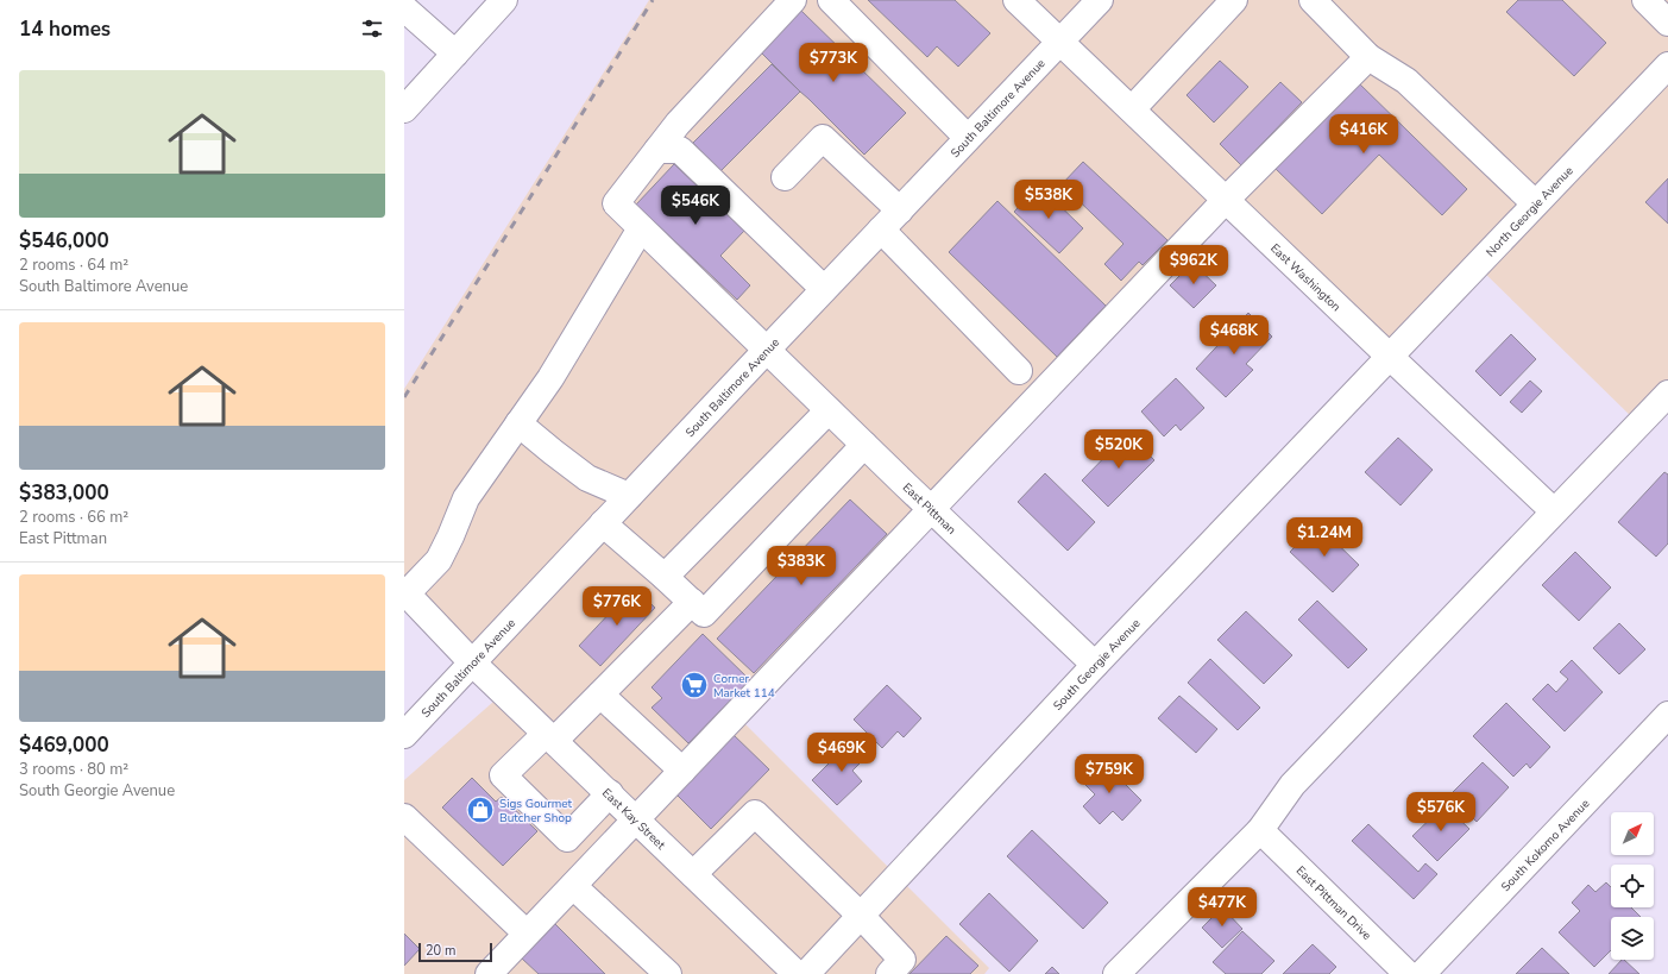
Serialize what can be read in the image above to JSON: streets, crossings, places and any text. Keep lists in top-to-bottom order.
{
  "streets": {
    "street": [
      "South Baltimore Avenue",
      "North Georgie Avenue",
      "East Washington",
      "East Pittman",
      "South Georgie Avenue",
      "East Kay Street",
      "South Kokomo Avenue",
      "East Pittman Drive"
    ]
  },
  "crossings": [
    ["South Baltimore Avenue", "East Washington"],
    ["South Baltimore Avenue", "East Pittman"],
    ["South Baltimore Avenue", "East Kay Street"],
    ["North Georgie Avenue", "East Washington"],
    ["North Georgie Avenue", "South Georgie Avenue"],
    ["East Washington", "South Georgie Avenue"],
    ["East Pittman", "South Georgie Avenue"]
  ],
  "places": {
    "supermarket": ["Corner Market 114"],
    "shop": ["Sigs Gourmet Butcher Shop"]
  },
  "scale_bar": "20 m",
  "north": "top right",
  "page": {
    "heading": "14 homes",
    "price": [
      "$773K",
      "$416K",
      "$538K",
      "$546K",
      "$962K",
      "$468K",
      "$520K",
      "$1.24M",
      "$383K",
      "$776K",
      "$469K",
      "$759K",
      "$576K",
      "$477K"
    ],
    "list": [
      {
        "name": "$546,000",
        "note": "2 rooms · 64 m² · South Baltimore Avenue"
      },
      {
        "name": "$383,000",
        "note": "2 rooms · 66 m² · East Pittman"
      },
      {
        "name": "$469,000",
        "note": "3 rooms · 80 m² · South Georgie Avenue"
      }
    ],
    "scale": "20 m"
  }
}
